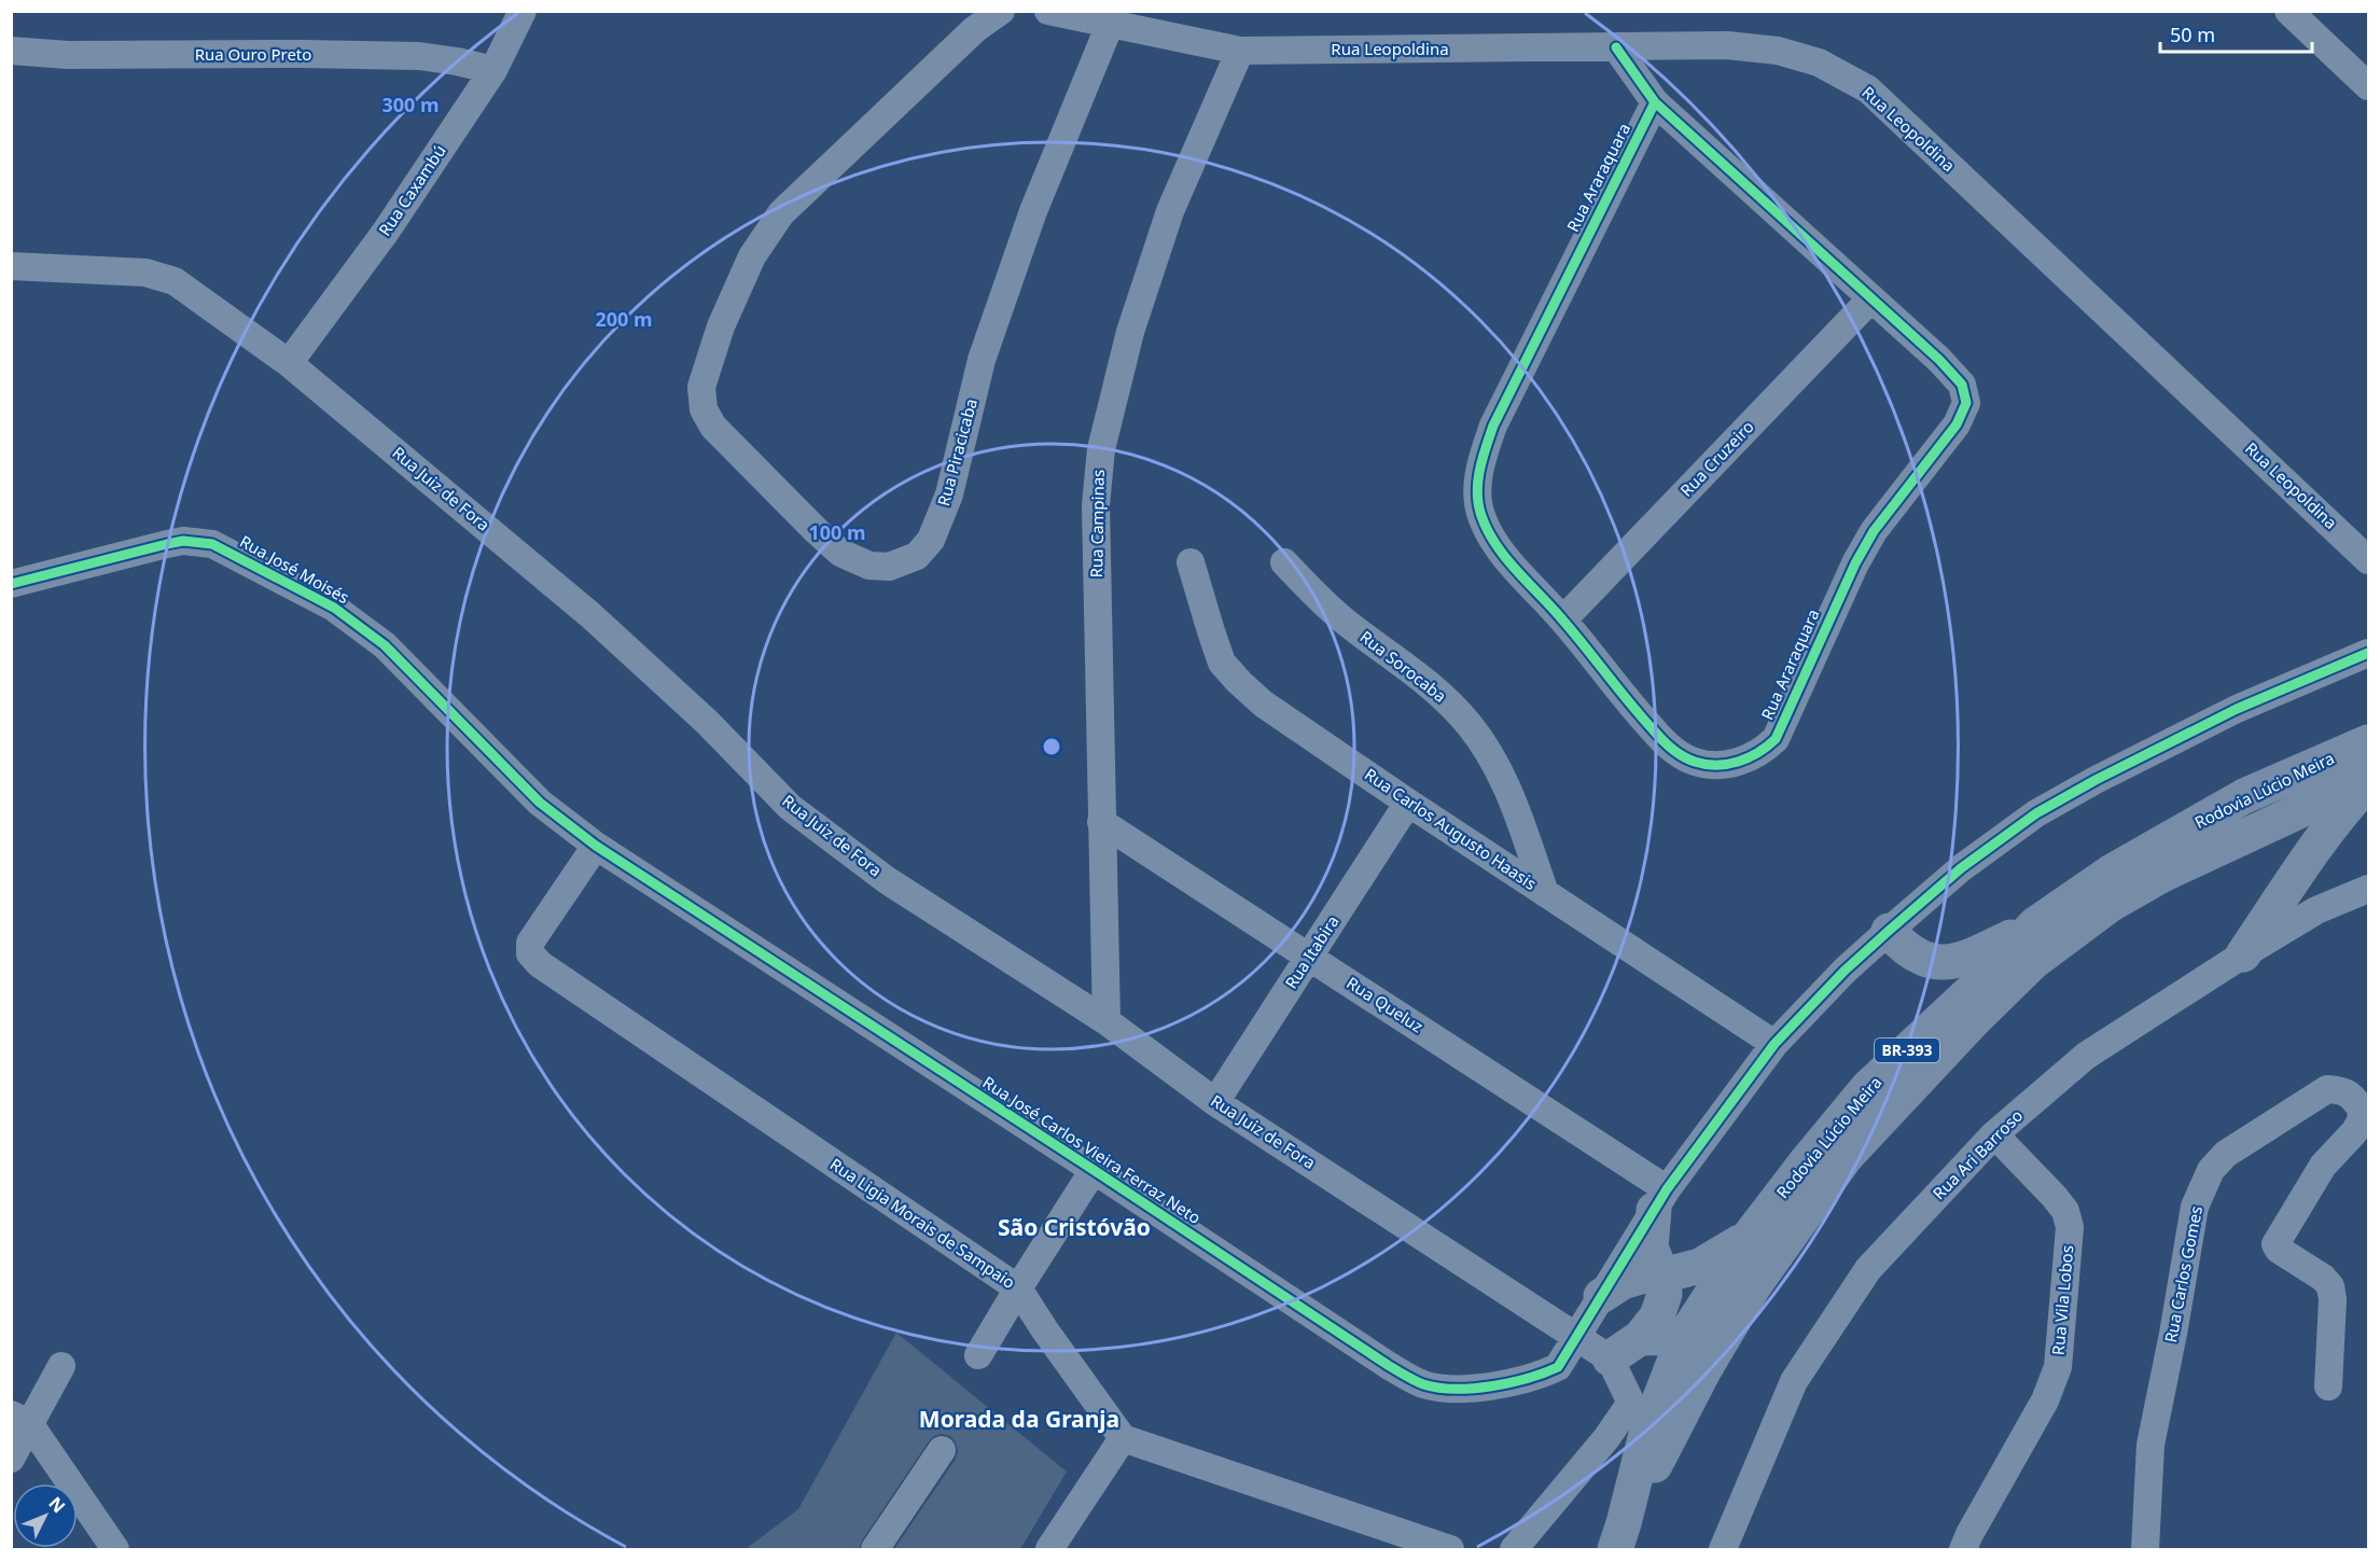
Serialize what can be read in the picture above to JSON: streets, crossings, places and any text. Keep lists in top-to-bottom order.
{
  "streets": {
    "main road": ["Rodovia Lúcio Meira", "BR-393"],
    "street": [
      "Rua Leopoldina",
      "Rua Ouro Preto",
      "Rua Araraquara",
      "Rua Caxambú",
      "Rua Piracicaba",
      "Rua Cruzeiro",
      "Rua Juiz de Fora",
      "Rua Campinas",
      "Rua José Moisés",
      "Rua Sorocaba",
      "Rua Carlos Augusto Haasis",
      "Rua Itabira",
      "Rua Queluz",
      "Rua José Carlos Vieira Ferraz Neto",
      "Rua Ari Barroso",
      "Rua Ligia Morais de Sampaio",
      "Rua Carlos Gomes",
      "Rua Vila Lobos"
    ]
  },
  "crossings": [
    ["Rua Leopoldina", "Rua Araraquara"],
    ["Rua Leopoldina", "Rua Piracicaba"],
    ["Rua Leopoldina", "Rua Campinas"],
    ["Rua Ouro Preto", "Rua Caxambú"],
    ["Rua Araraquara", "Rua Cruzeiro"],
    ["Rua Caxambú", "Rua Juiz de Fora"],
    ["Rua Juiz de Fora", "Rua Campinas"],
    ["Rua Juiz de Fora", "Rua Itabira"],
    ["Rua Juiz de Fora", "Rua José Carlos Vieira Ferraz Neto"],
    ["Rua Campinas", "Rua Queluz"],
    ["Rua José Moisés", "Rua José Carlos Vieira Ferraz Neto"],
    ["Rua José Moisés", "Rua Ligia Morais de Sampaio"],
    ["Rua Sorocaba", "Rua Carlos Augusto Haasis"],
    ["Rua Carlos Augusto Haasis", "Rua Itabira"],
    ["Rua Carlos Augusto Haasis", "Rua José Carlos Vieira Ferraz Neto"],
    ["Rua Itabira", "Rua Queluz"],
    ["Rua Queluz", "Rua José Carlos Vieira Ferraz Neto"],
    ["Rua José Carlos Vieira Ferraz Neto", "Rua Ligia Morais de Sampaio"],
    ["Rua Ari Barroso", "Rua Vila Lobos"]
  ],
  "districts": ["São Cristóvão", "Morada da Granja"],
  "scale_bar": "50 m",
  "north": "top right",
  "rings": ["300 m", "200 m", "100 m"]
}
